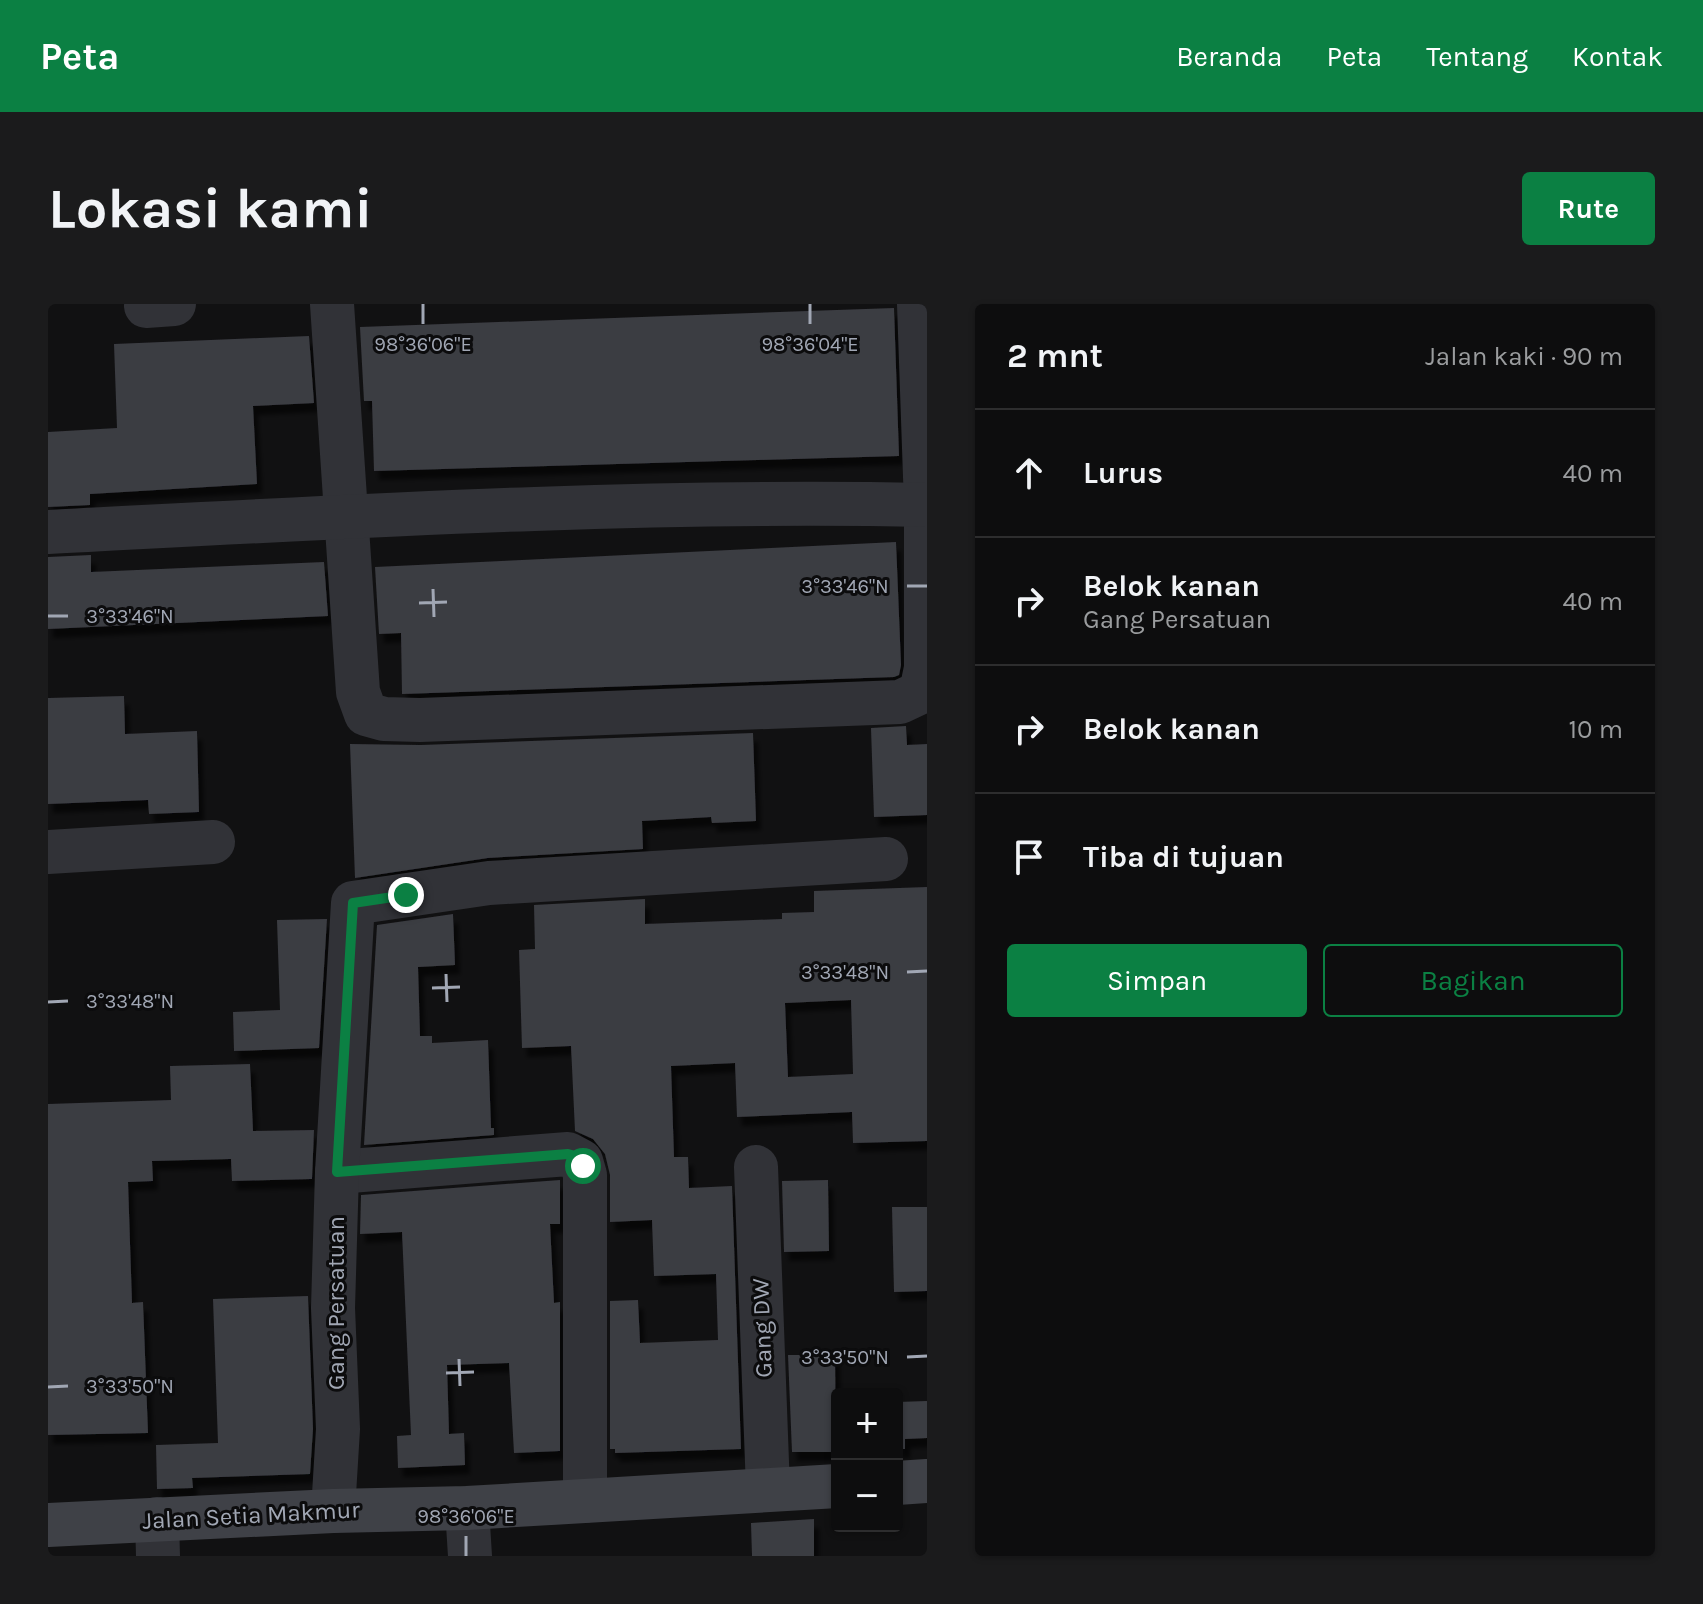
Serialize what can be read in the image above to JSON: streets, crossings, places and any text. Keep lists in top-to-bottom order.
{
  "streets": {
    "main road": ["Jalan Setia Makmur"],
    "street": ["Gang Persatuan", "Gang DW"]
  },
  "crossings": [
    ["Gang Persatuan", "Jalan Setia Makmur"],
    ["Gang DW", "Jalan Setia Makmur"]
  ],
  "page": {
    "header": "Peta",
    "nav": [
      "Beranda",
      "Peta",
      "Tentang",
      "Kontak"
    ],
    "buttons": [
      "Rute",
      ["Simpan", "Bagikan"]
    ],
    "title": "Lokasi kami",
    "heading": ["2 mnt", "Jalan kaki · 90 m"],
    "list": [
      ["Lurus", "40 m"],
      ["Belok kanan", "Gang Persatuan", "40 m"],
      ["Belok kanan", "10 m"],
      "Tiba di tujuan"
    ],
    "map_buttons": ["+", "−"]
  },
  "coordinates": [
    "98°36'06\"E",
    "98°36'04\"E",
    "3°33'46\"N",
    "3°33'48\"N",
    "3°33'50\"N"
  ]
}
